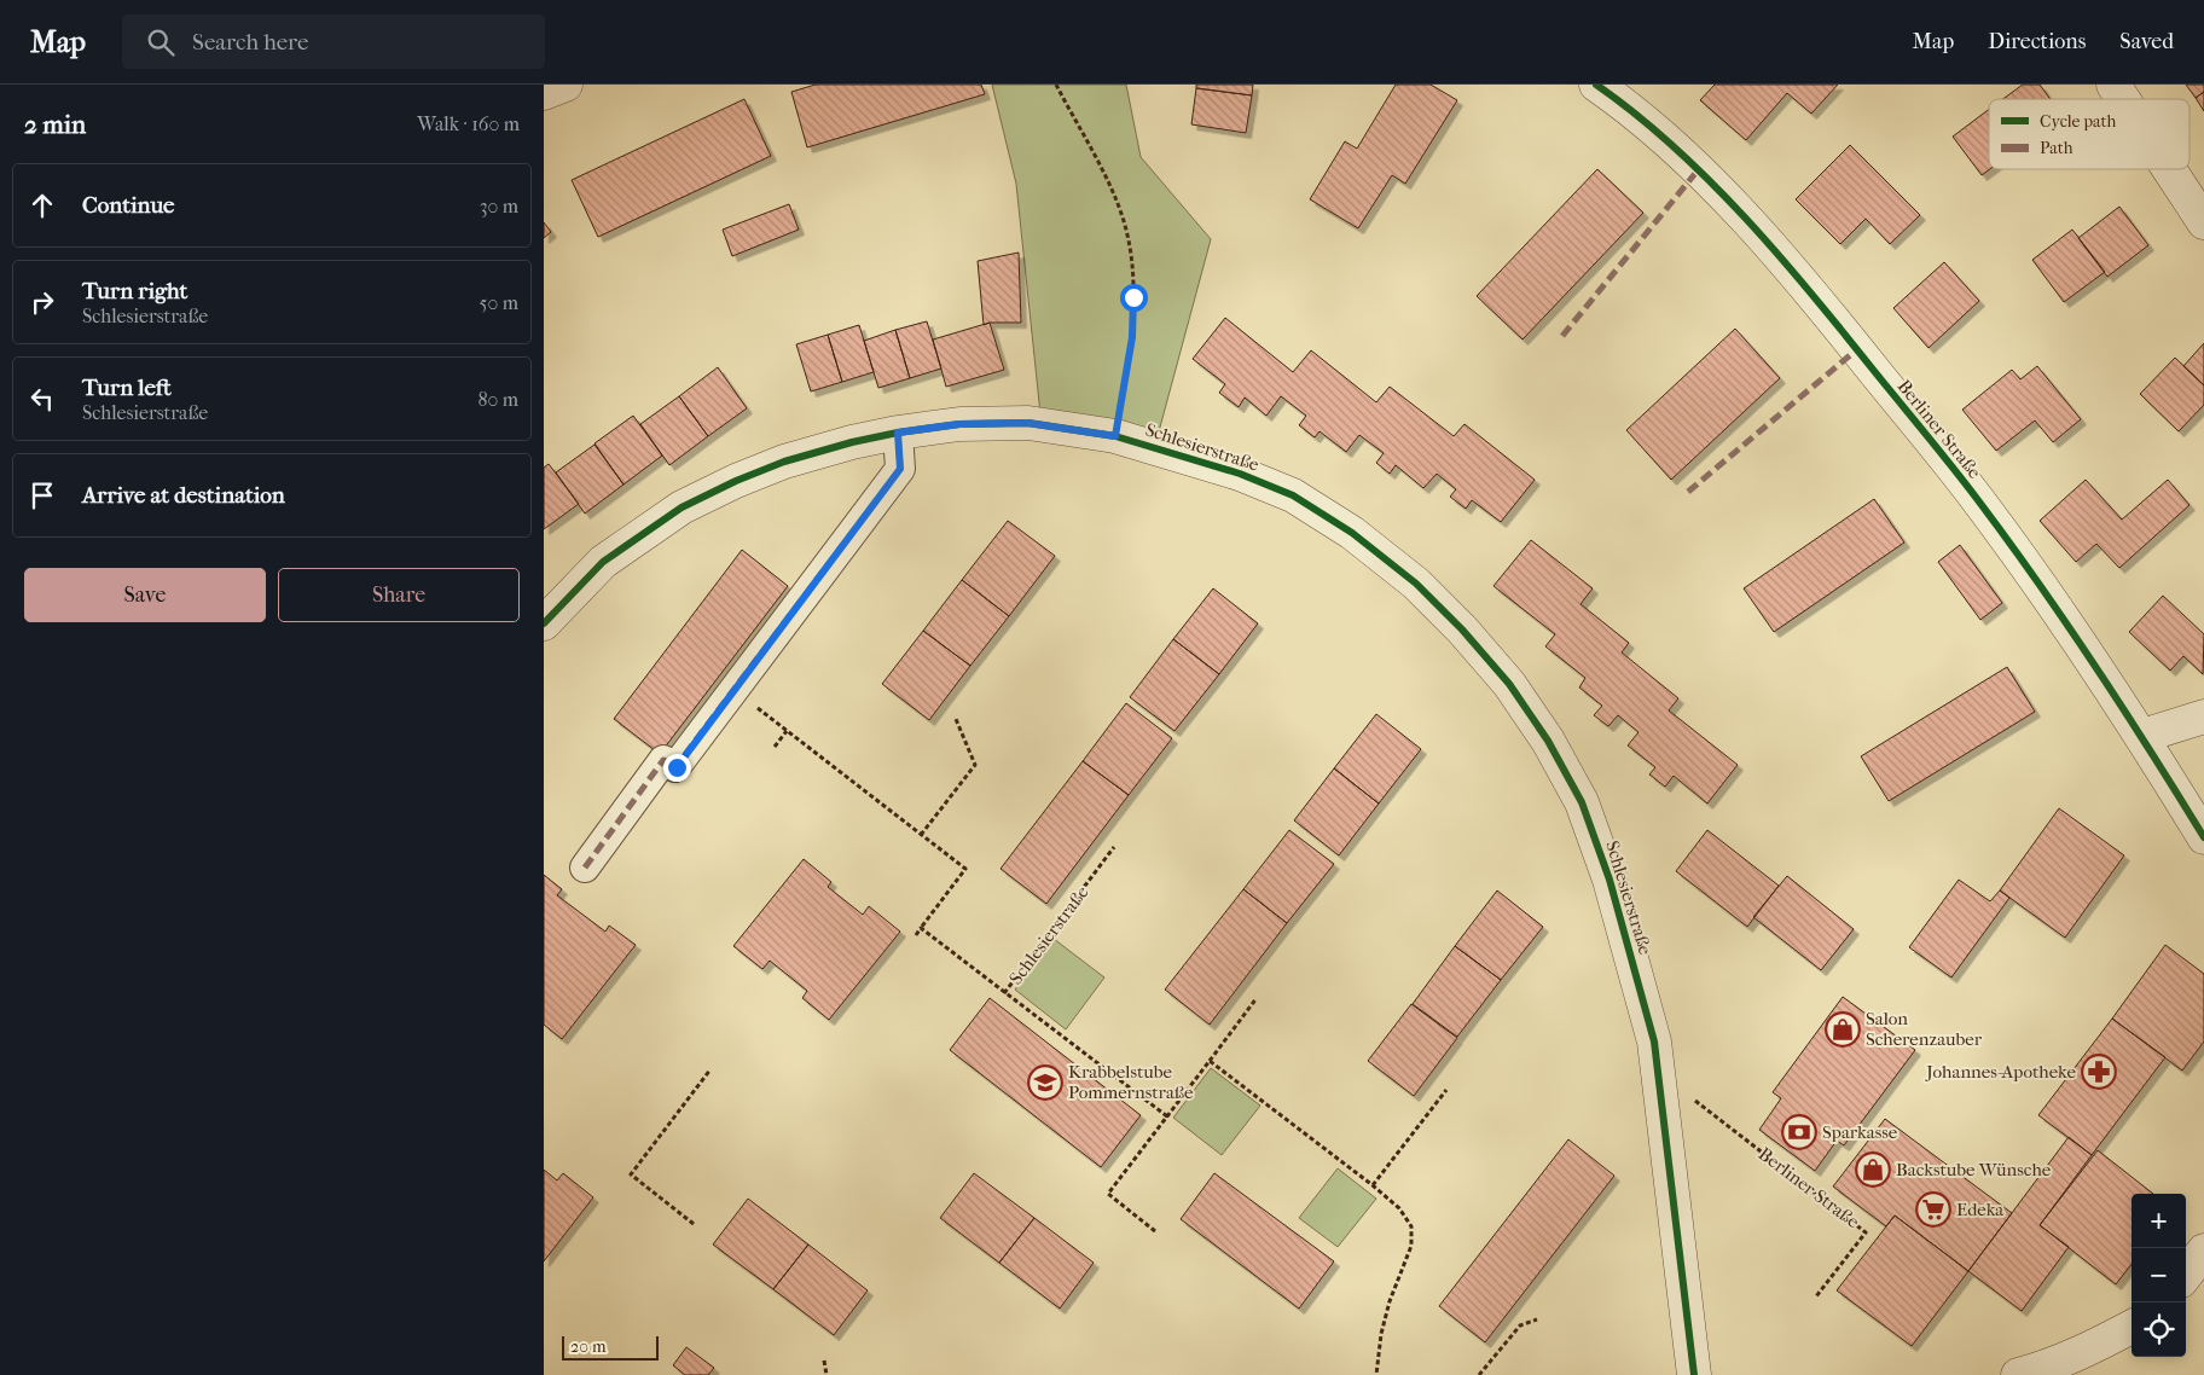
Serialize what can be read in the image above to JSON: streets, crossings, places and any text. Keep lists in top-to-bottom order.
{
  "streets": {
    "street": ["Berliner Straße", "Schlesierstraße"]
  },
  "places": {
    "shop": ["Salon Scherenzauber", "Backstube Wünsche"],
    "pharmacy": ["Johannes-Apotheke"],
    "school or university": ["Krabbelstube Pommernstraße"],
    "bank": ["Sparkasse"],
    "supermarket": ["Edeka"]
  },
  "legend": ["Cycle path", "Path"],
  "scale_bar": "20 m",
  "page": {
    "header": "Map",
    "search": "Search here",
    "nav": ["Map", "Directions", "Saved"],
    "heading": ["2 min", "Walk · 160 m"],
    "list": [
      ["Continue", "30 m"],
      ["Turn right", "Schlesierstraße", "50 m"],
      ["Turn left", "Schlesierstraße", "80 m"],
      "Arrive at destination"
    ],
    "buttons": ["Save", "Share"],
    "map_buttons": ["+", "−"],
    "scale": "20 m"
  }
}
